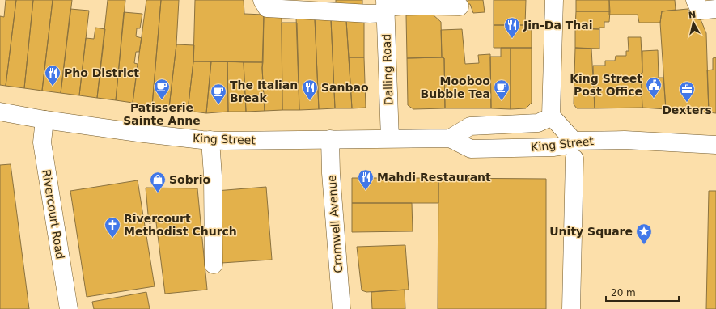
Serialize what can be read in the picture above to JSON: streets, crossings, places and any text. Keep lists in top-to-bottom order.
{
  "streets": {
    "main road": [
      "Dalling Road",
      "King Street",
      "Rivercourt Road",
      "Cromwell Avenue"
    ]
  },
  "crossings": [
    ["Dalling Road", "King Street"],
    ["King Street", "Rivercourt Road"],
    ["King Street", "Cromwell Avenue"]
  ],
  "places": {
    "restaurant": [
      "Jin-Da Thai",
      "Pho District",
      "Sanbao",
      "Mahdi Restaurant"
    ],
    "public building": ["King Street Post Office"],
    "cafe": ["Patisserie Sainte Anne", "Mooboo Bubble Tea", "The Italian Break"],
    "office": ["Dexters"],
    "shop": ["Sobrio"],
    "church": ["Rivercourt Methodist Church"],
    "place": ["Unity Square"]
  },
  "scale_bar": "20 m",
  "north": "top"
}
